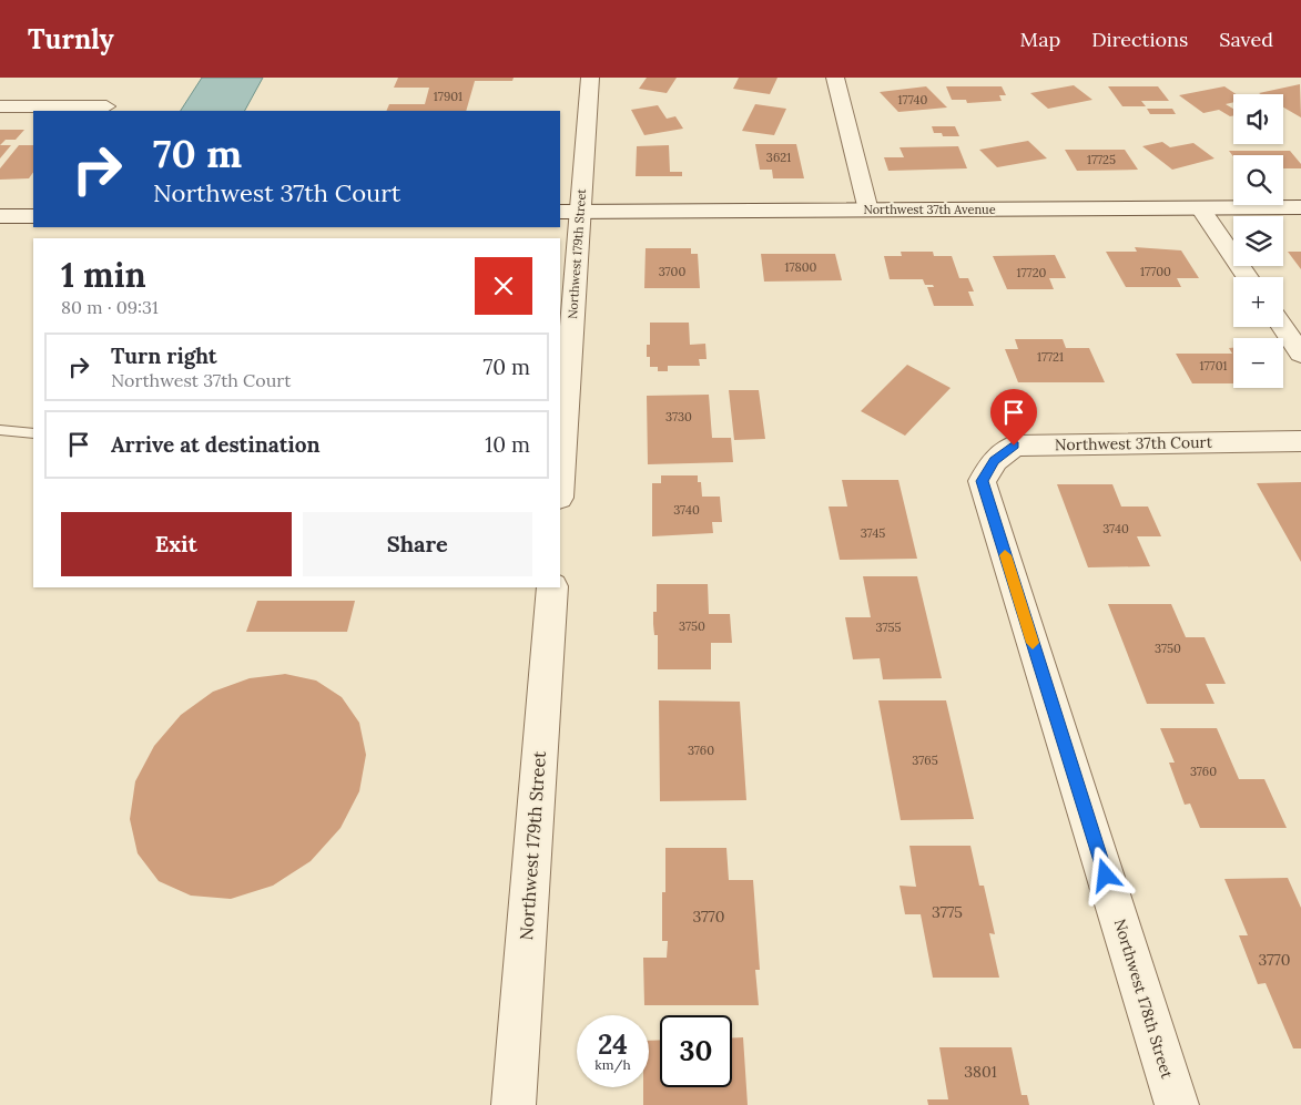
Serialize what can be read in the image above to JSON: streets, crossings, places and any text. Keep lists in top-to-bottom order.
{
  "streets": {
    "street": [
      "Northwest 37th Avenue",
      "Northwest 179th Street",
      "Northwest 37th Court",
      "Northwest 178th Street"
    ]
  },
  "crossings": [
    ["Northwest 37th Avenue", "Northwest 179th Street"],
    ["Northwest 37th Court", "Northwest 178th Street"]
  ],
  "house_numbers": [
    "17901",
    "17740",
    "3621",
    "17725",
    "17800",
    "3700",
    "17700",
    "17720",
    "17721",
    "17701",
    "3730",
    "3740",
    "3740",
    "3745",
    "3750",
    "3755",
    "3750",
    "3760",
    "3765",
    "3760",
    "3775",
    "3770",
    "3770",
    "3801"
  ],
  "page": {
    "header": "Turnly",
    "nav": ["Map", "Directions", "Saved"],
    "map_buttons": ["+", "−"],
    "turn": ["70 m", "Northwest 37th Court"],
    "heading": ["1 min", "80 m · 09:31"],
    "list": [
      {
        "name": "Turn right",
        "note": "Northwest 37th Court",
        "value": "70 m"
      },
      {
        "name": "Arrive at destination",
        "value": "10 m"
      }
    ],
    "buttons": ["Exit", "Share"],
    "speed": "24 km/h",
    "limit": "30"
  }
}
